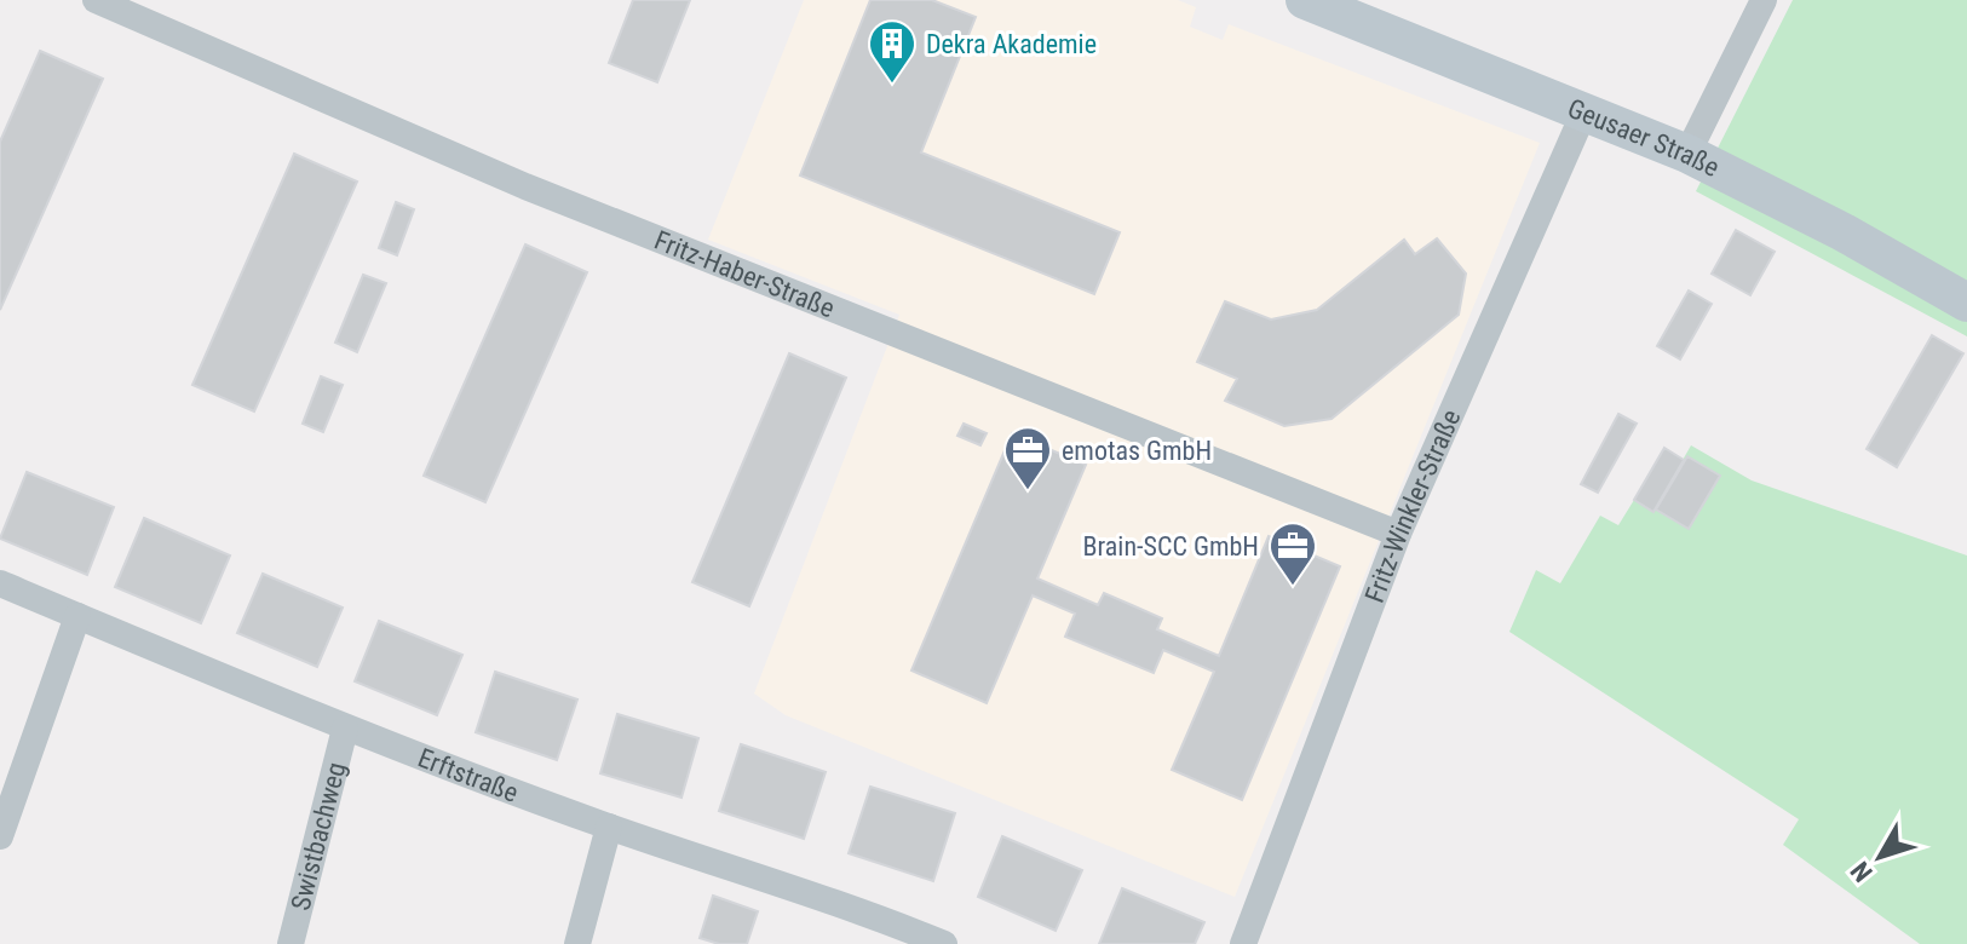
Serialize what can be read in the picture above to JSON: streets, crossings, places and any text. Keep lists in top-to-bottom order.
{
  "streets": {
    "street": [
      "Geusaer Straße",
      "Fritz-Haber-Straße",
      "Fritz-Winkler-Straße",
      "Erftstraße",
      "Swistbachweg"
    ]
  },
  "crossings": [
    ["Geusaer Straße", "Fritz-Winkler-Straße"],
    ["Fritz-Haber-Straße", "Fritz-Winkler-Straße"],
    ["Erftstraße", "Swistbachweg"]
  ],
  "places": {
    "building": ["Dekra Akademie"],
    "office": ["emotas GmbH", "Brain-SCC GmbH"]
  },
  "north": "bottom left"
}
